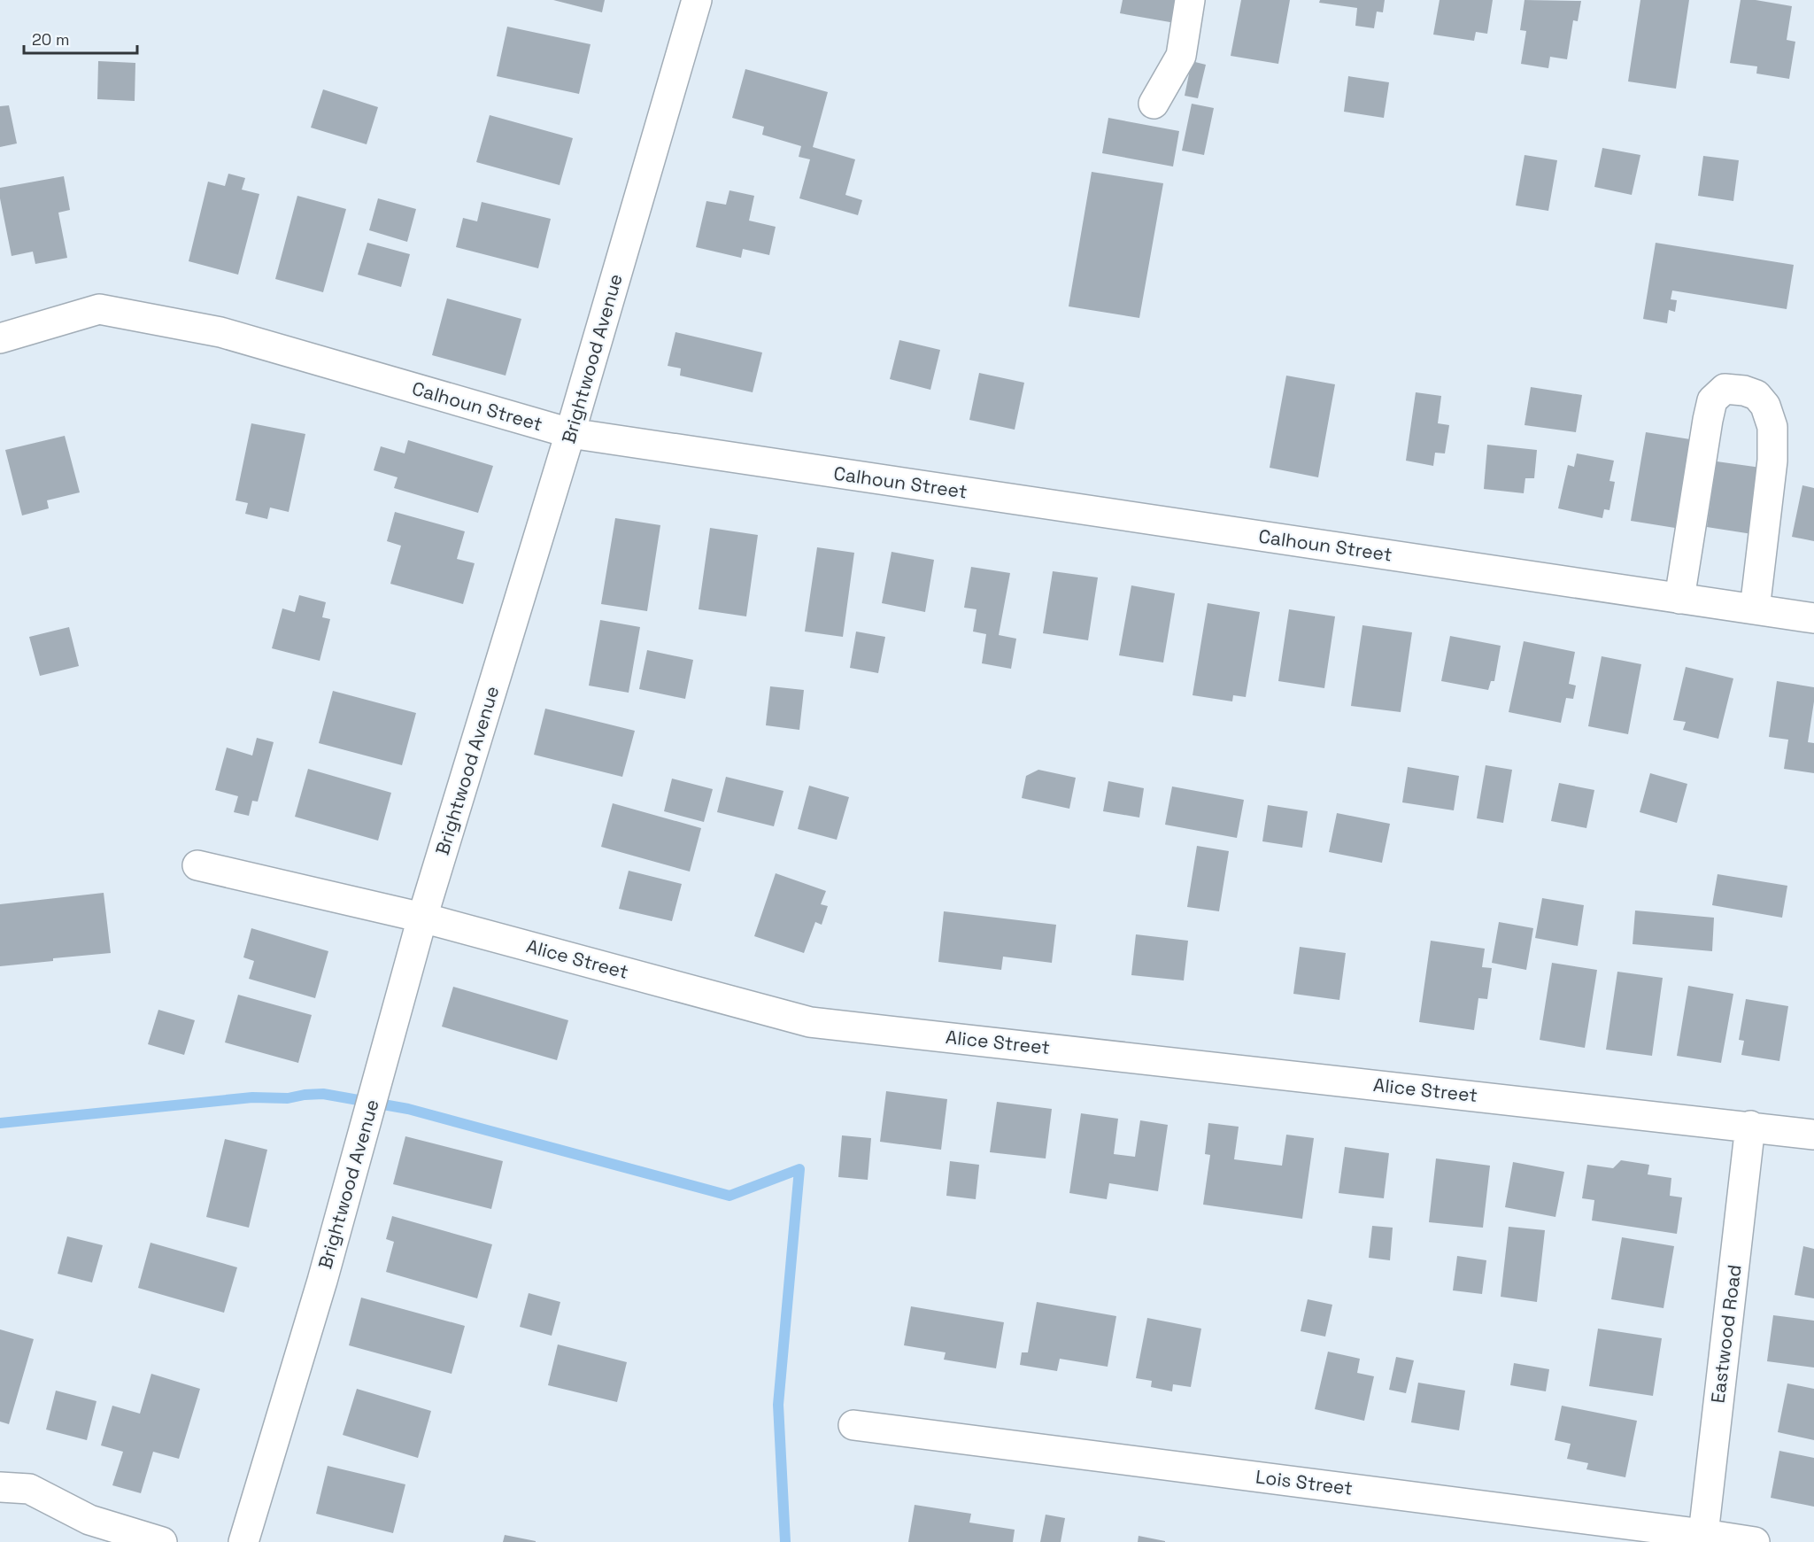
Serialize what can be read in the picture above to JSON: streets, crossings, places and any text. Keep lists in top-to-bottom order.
{
  "streets": {
    "street": [
      "Brightwood Avenue",
      "Calhoun Street",
      "Alice Street",
      "Eastwood Road",
      "Lois Street"
    ]
  },
  "crossings": [
    ["Brightwood Avenue", "Calhoun Street"],
    ["Brightwood Avenue", "Alice Street"],
    ["Alice Street", "Eastwood Road"],
    ["Eastwood Road", "Lois Street"]
  ],
  "scale_bar": "20 m"
}
